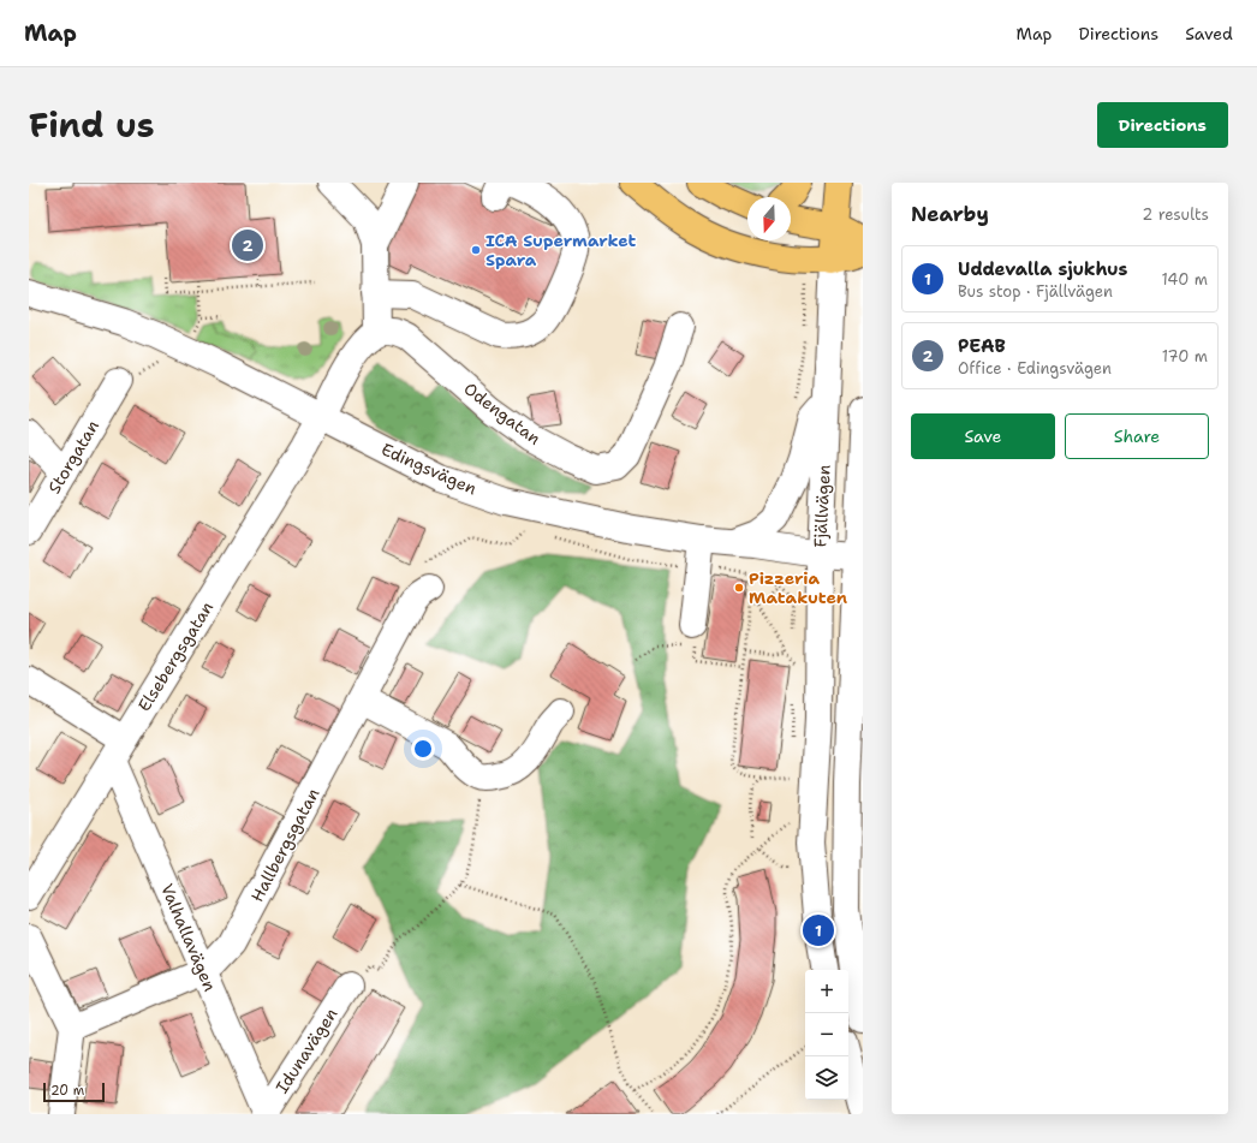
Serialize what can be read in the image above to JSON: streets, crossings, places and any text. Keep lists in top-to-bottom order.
{
  "streets": {
    "main road": ["Fjällvägen"],
    "street": [
      "Odengatan",
      "Storgatan",
      "Edingsvägen",
      "Elsebergsgatan",
      "Hallbergsgatan",
      "Valhallavägen",
      "Idunavägen"
    ]
  },
  "crossings": [
    ["Edingsvägen", "Fjällvägen"],
    ["Edingsvägen", "Elsebergsgatan"],
    ["Elsebergsgatan", "Valhallavägen"],
    ["Hallbergsgatan", "Valhallavägen"],
    ["Valhallavägen", "Idunavägen"]
  ],
  "places": ["ICA Supermarket Spara", "Pizzeria Matakuten"],
  "scale_bar": "20 m",
  "north": "bottom",
  "page": {
    "header": "Map",
    "nav": ["Map", "Directions", "Saved"],
    "title": "Find us",
    "buttons": [
      "Directions",
      ["Save", "Share"]
    ],
    "heading": ["Nearby", "2 results"],
    "pins": ["2", "1"],
    "list": [
      {
        "mark": "1",
        "name": "Uddevalla sjukhus",
        "note": "Bus stop · Fjällvägen",
        "value": "140 m"
      },
      {
        "mark": "2",
        "name": "PEAB",
        "note": "Office · Edingsvägen",
        "value": "170 m"
      }
    ],
    "map_buttons": ["+", "−"],
    "scale": "20 m"
  }
}
